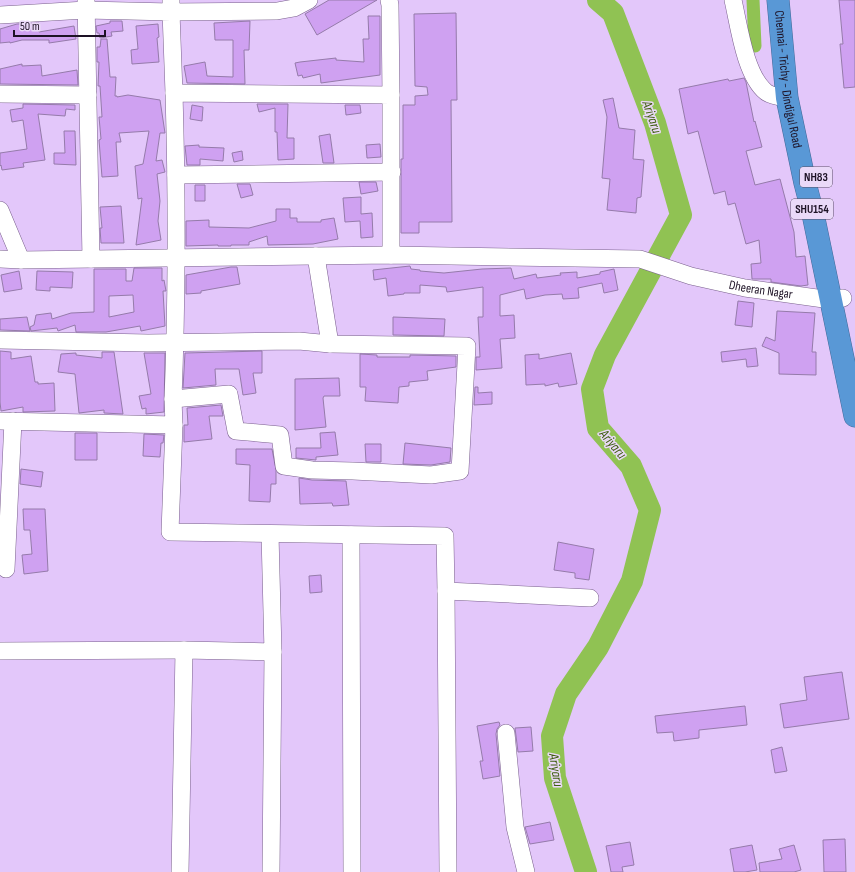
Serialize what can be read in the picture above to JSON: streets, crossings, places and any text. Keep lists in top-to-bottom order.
{
  "streets": {
    "highway": ["Chennai - Trichy - Dindigul Road", "NH83", "SHU154"],
    "street": ["Dheeran Nagar"]
  },
  "crossings": [
    ["Chennai - Trichy - Dindigul Road", "Dheeran Nagar"]
  ],
  "water": ["Ariyaru"],
  "scale_bar": "50 m"
}
